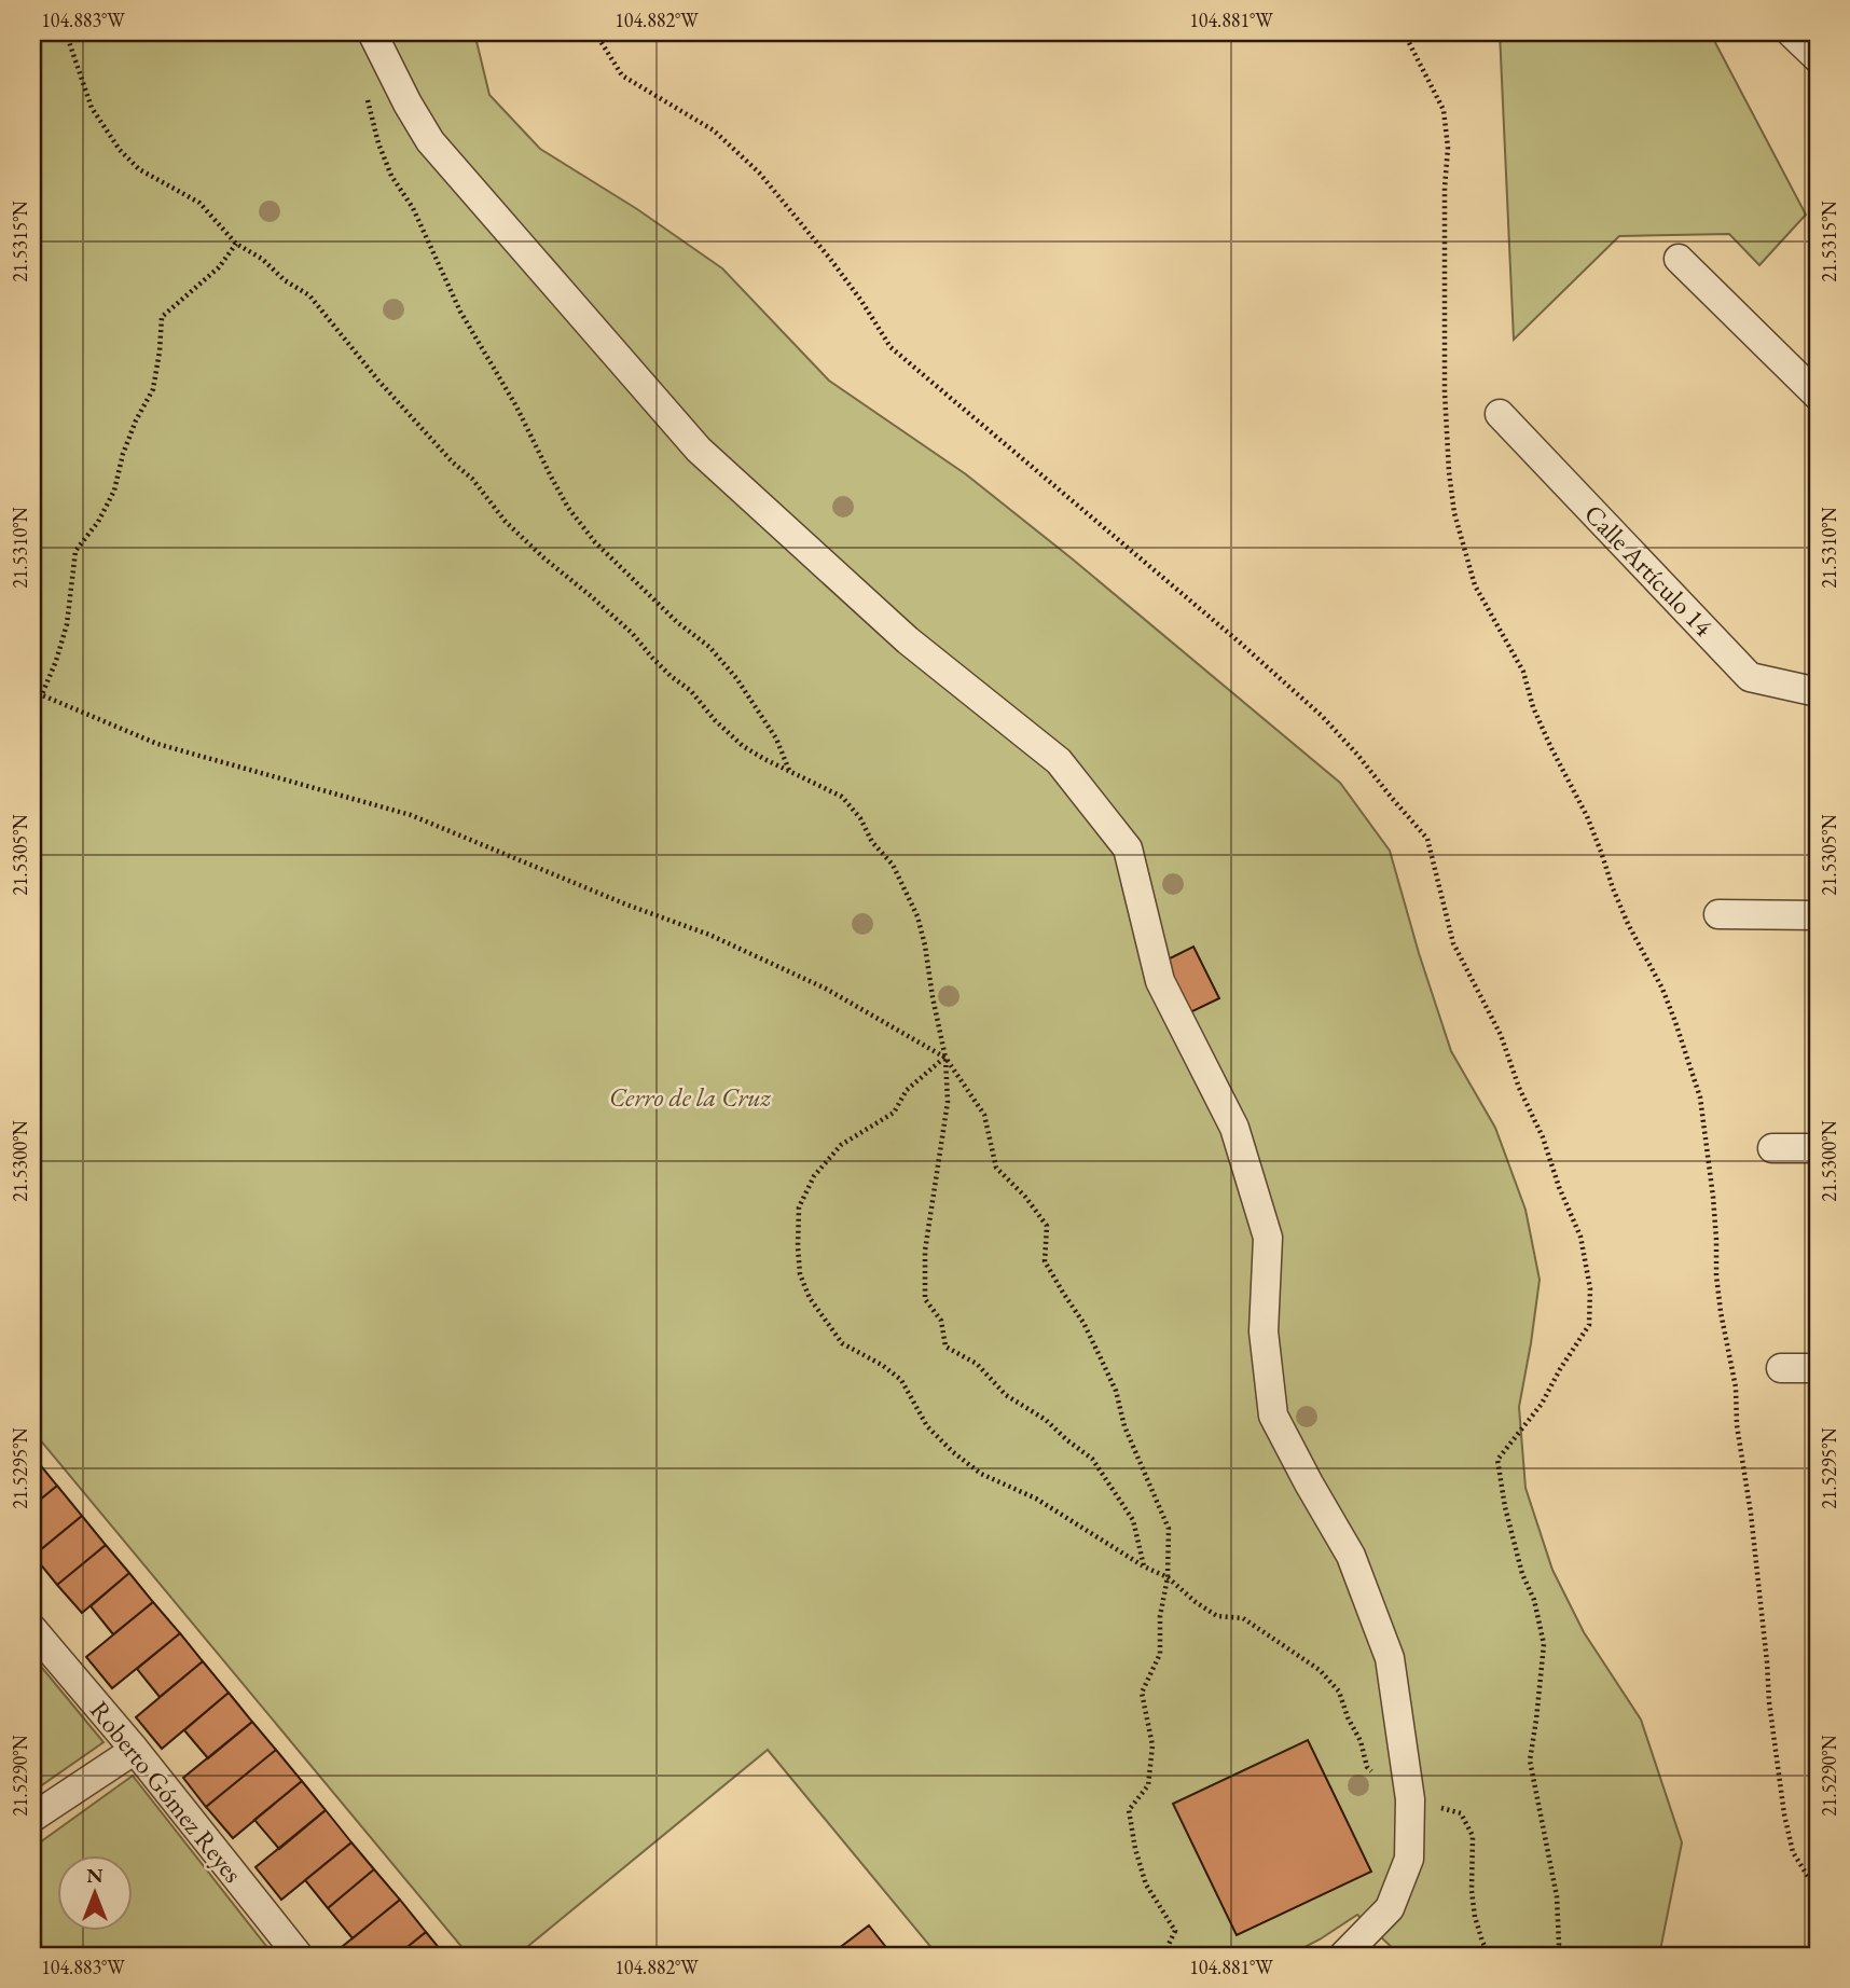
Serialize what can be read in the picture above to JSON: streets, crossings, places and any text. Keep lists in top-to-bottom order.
{
  "streets": {
    "street": ["Calle Artículo 14", "Roberto Gómez Reyes"]
  },
  "parks": ["Cerro de la Cruz"],
  "north": "top",
  "coordinates": [
    "104.883°W",
    "104.882°W",
    "104.881°W",
    "21.5315°N",
    "21.5310°N",
    "21.5305°N",
    "21.5300°N",
    "21.5295°N",
    "21.5290°N"
  ]
}
